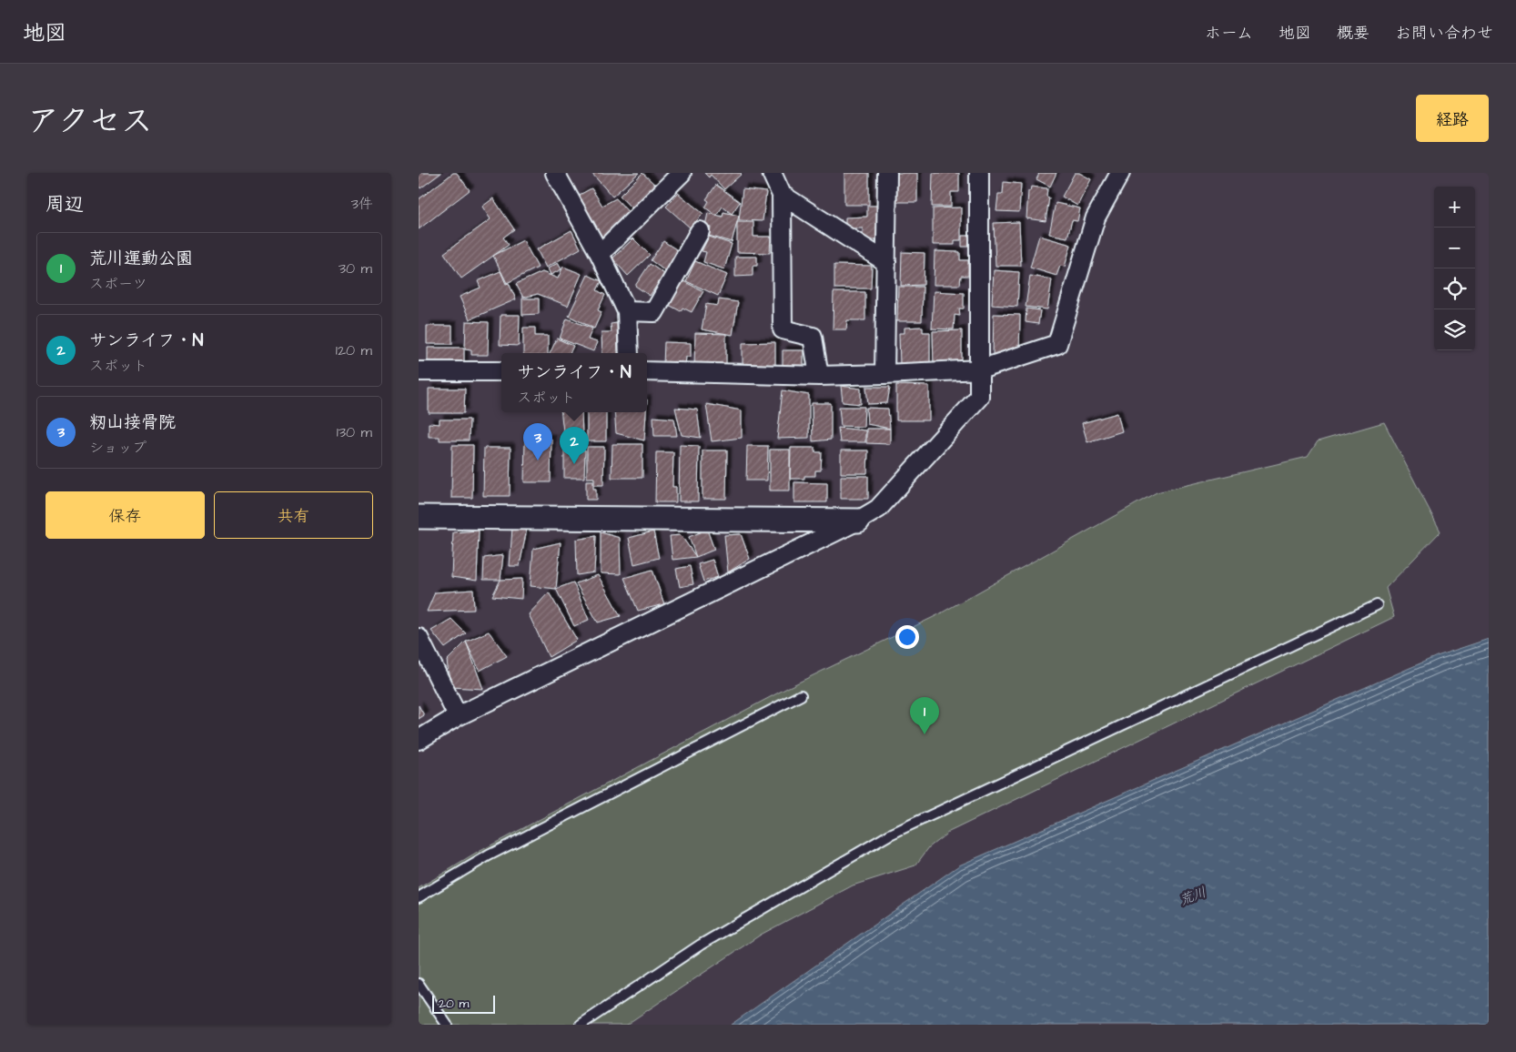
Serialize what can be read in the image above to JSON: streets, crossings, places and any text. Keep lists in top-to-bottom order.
{
  "water": ["荒川"],
  "scale_bar": "20 m",
  "page": {
    "header": "地図",
    "nav": [
      "ホーム",
      "地図",
      "概要",
      "お問い合わせ"
    ],
    "title": "アクセス",
    "buttons": [
      "経路",
      ["保存", "共有"]
    ],
    "heading": ["周辺", "3件"],
    "map_buttons": ["+", "−"],
    "list": [
      {
        "mark": "1",
        "name": "荒川運動公園",
        "note": "スポーツ",
        "value": "30 m"
      },
      {
        "mark": "2",
        "name": "サンライフ・N",
        "note": "スポット",
        "value": "120 m"
      },
      {
        "mark": "3",
        "name": "籾山接骨院",
        "note": "ショップ",
        "value": "130 m"
      }
    ],
    "popup": ["サンライフ・N", "スポット"],
    "pins": ["3", "2", "1"],
    "scale": "20 m"
  }
}
